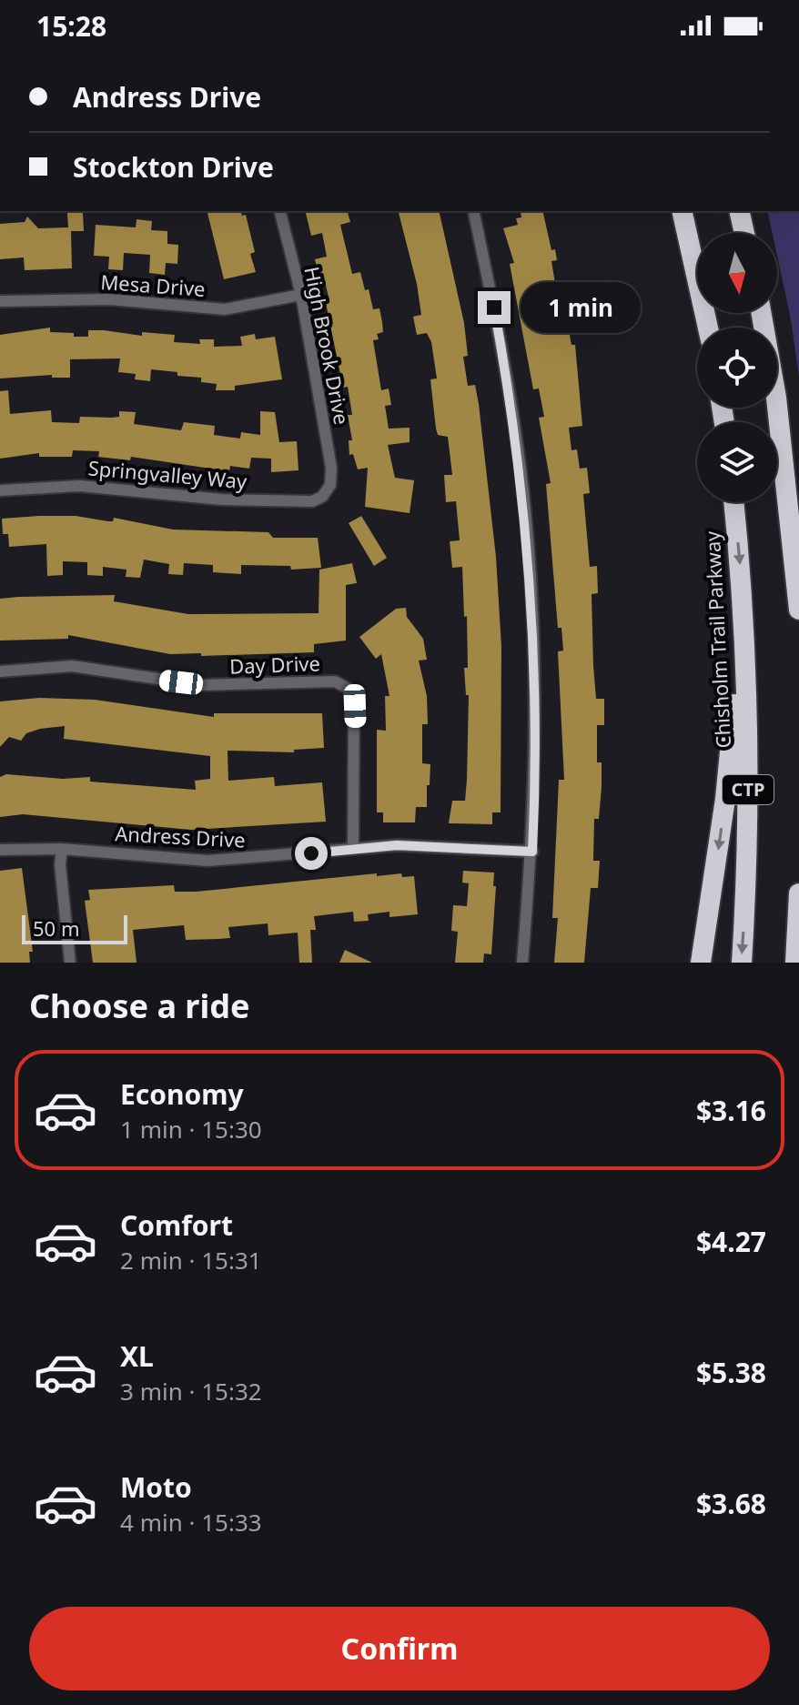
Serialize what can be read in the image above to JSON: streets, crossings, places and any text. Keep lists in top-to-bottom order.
{
  "streets": {
    "highway": ["Chisholm Trail Parkway", "CTP"],
    "street": [
      "Mesa Drive",
      "High Brook Drive",
      "Springvalley Way",
      "Day Drive",
      "Andress Drive"
    ]
  },
  "crossings": [
    ["Mesa Drive", "High Brook Drive"],
    ["High Brook Drive", "Springvalley Way"],
    ["Day Drive", "Andress Drive"]
  ],
  "scale_bar": "50 m",
  "north": "bottom",
  "page": {
    "status": "15:28",
    "banner": ["Andress Drive", "Stockton Drive"],
    "bubble": "1 min",
    "scale": "50 m",
    "heading": "Choose a ride",
    "list": [
      {
        "name": "Economy",
        "note": "1 min · 15:30",
        "value": "$3.16"
      },
      {
        "name": "Comfort",
        "note": "2 min · 15:31",
        "value": "$4.27"
      },
      {
        "name": "XL",
        "note": "3 min · 15:32",
        "value": "$5.38"
      },
      {
        "name": "Moto",
        "note": "4 min · 15:33",
        "value": "$3.68"
      }
    ],
    "buttons": "Confirm"
  }
}
